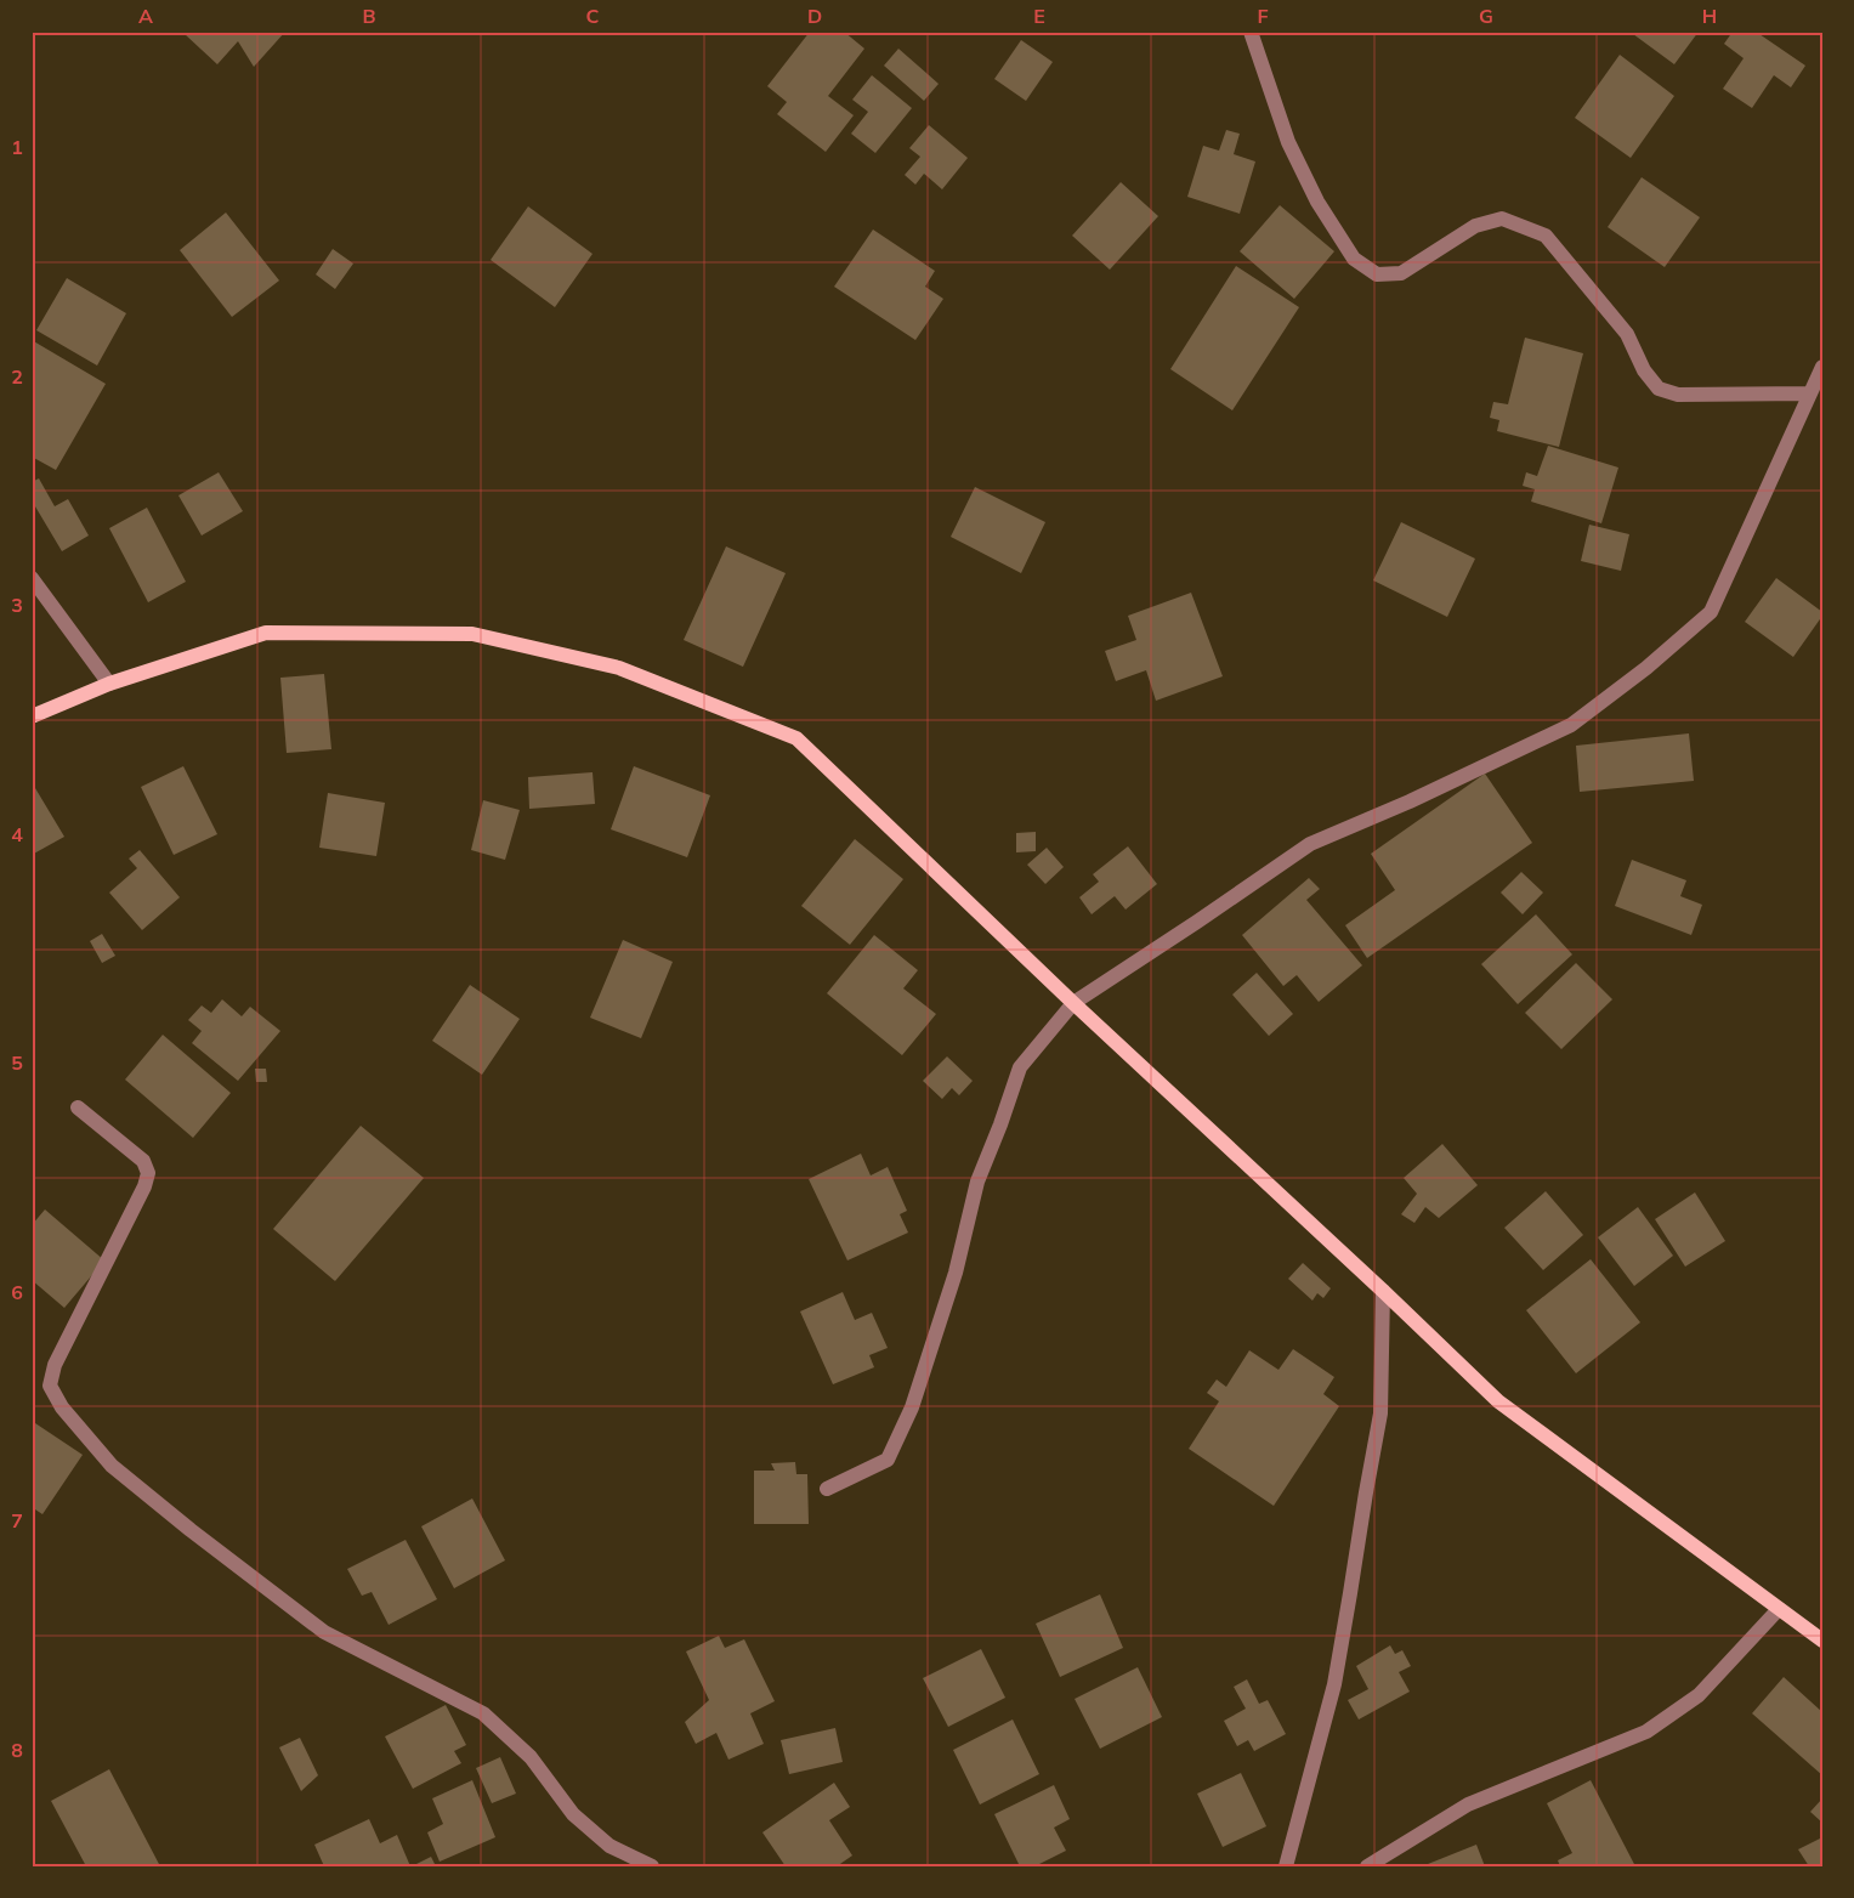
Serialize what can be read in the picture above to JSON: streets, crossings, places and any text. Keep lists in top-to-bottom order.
{
  "grid": {
    "columns": [
      "A",
      "B",
      "C",
      "D",
      "E",
      "F",
      "G",
      "H"
    ],
    "rows": [
      "1",
      "2",
      "3",
      "4",
      "5",
      "6",
      "7",
      "8"
    ]
  }
}
